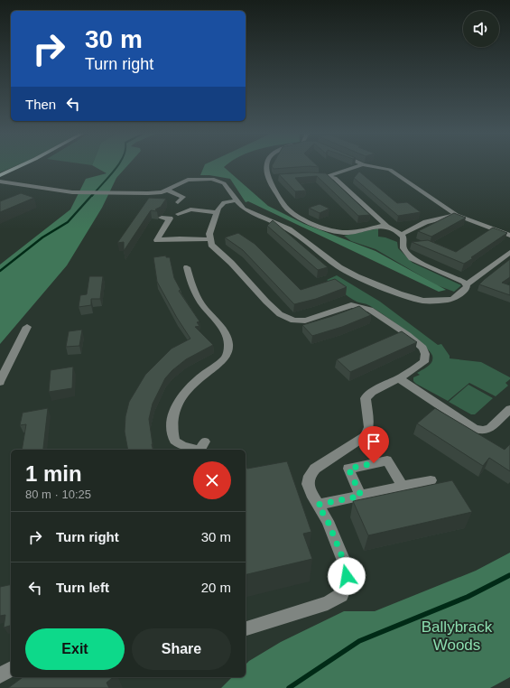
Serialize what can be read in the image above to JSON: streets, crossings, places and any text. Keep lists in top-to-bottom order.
{
  "parks": ["Ballybrack Woods"],
  "page": {
    "turn": ["30 m", "Turn right"],
    "then": "Then",
    "heading": ["1 min", "80 m · 10:25"],
    "list": [
      {
        "name": "Turn right",
        "value": "30 m"
      },
      {
        "name": "Turn left",
        "value": "20 m"
      }
    ],
    "buttons": ["Exit", "Share"]
  }
}
